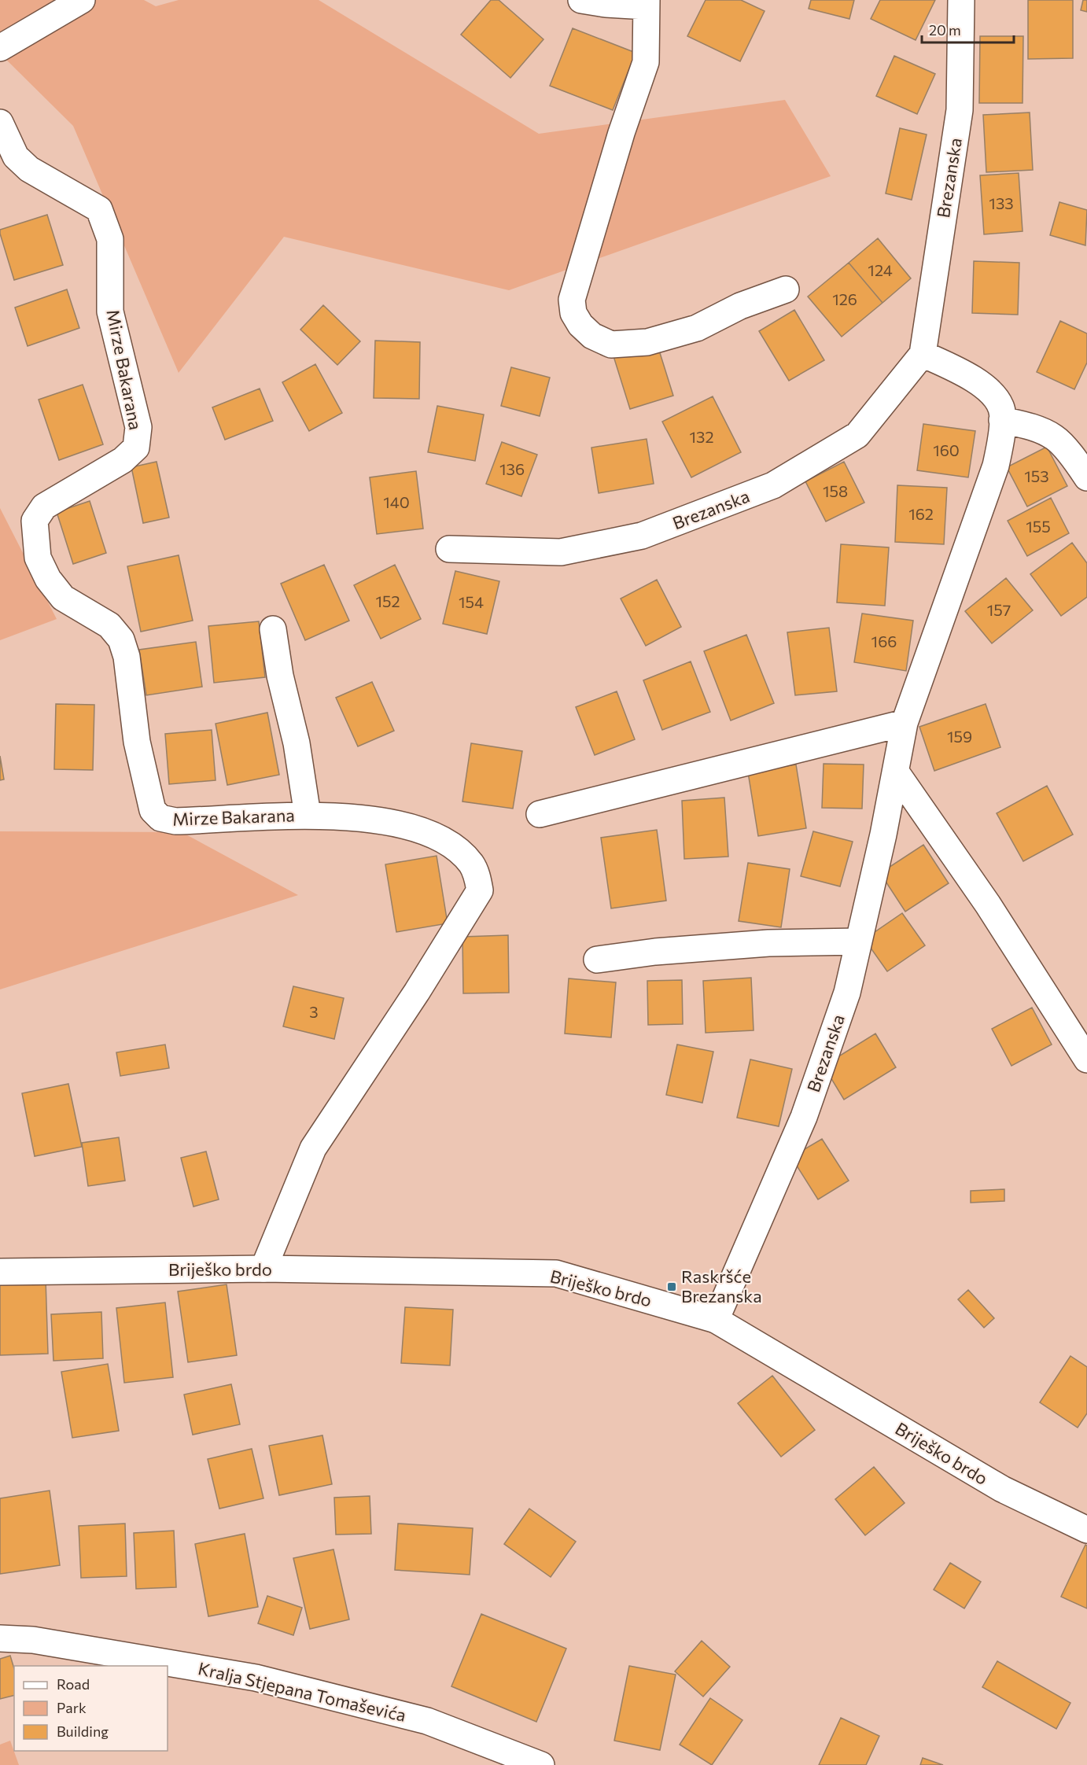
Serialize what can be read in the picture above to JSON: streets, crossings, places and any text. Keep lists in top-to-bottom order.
{
  "streets": {
    "street": [
      "Brezanska",
      "Mirze Bakarana",
      "Briješko brdo",
      "Kralja Stjepana Tomaševića"
    ]
  },
  "crossings": [
    ["Brezanska", "Briješko brdo"],
    ["Mirze Bakarana", "Briješko brdo"]
  ],
  "places": {
    "transit": ["Raskršće Brezanska"]
  },
  "house_numbers": [
    "133",
    "124",
    "126",
    "132",
    "160",
    "136",
    "153",
    "158",
    "140",
    "162",
    "155",
    "152",
    "154",
    "157",
    "166",
    "159",
    "3"
  ],
  "legend": ["Road", "Park", "Building"],
  "scale_bar": "20 m"
}
